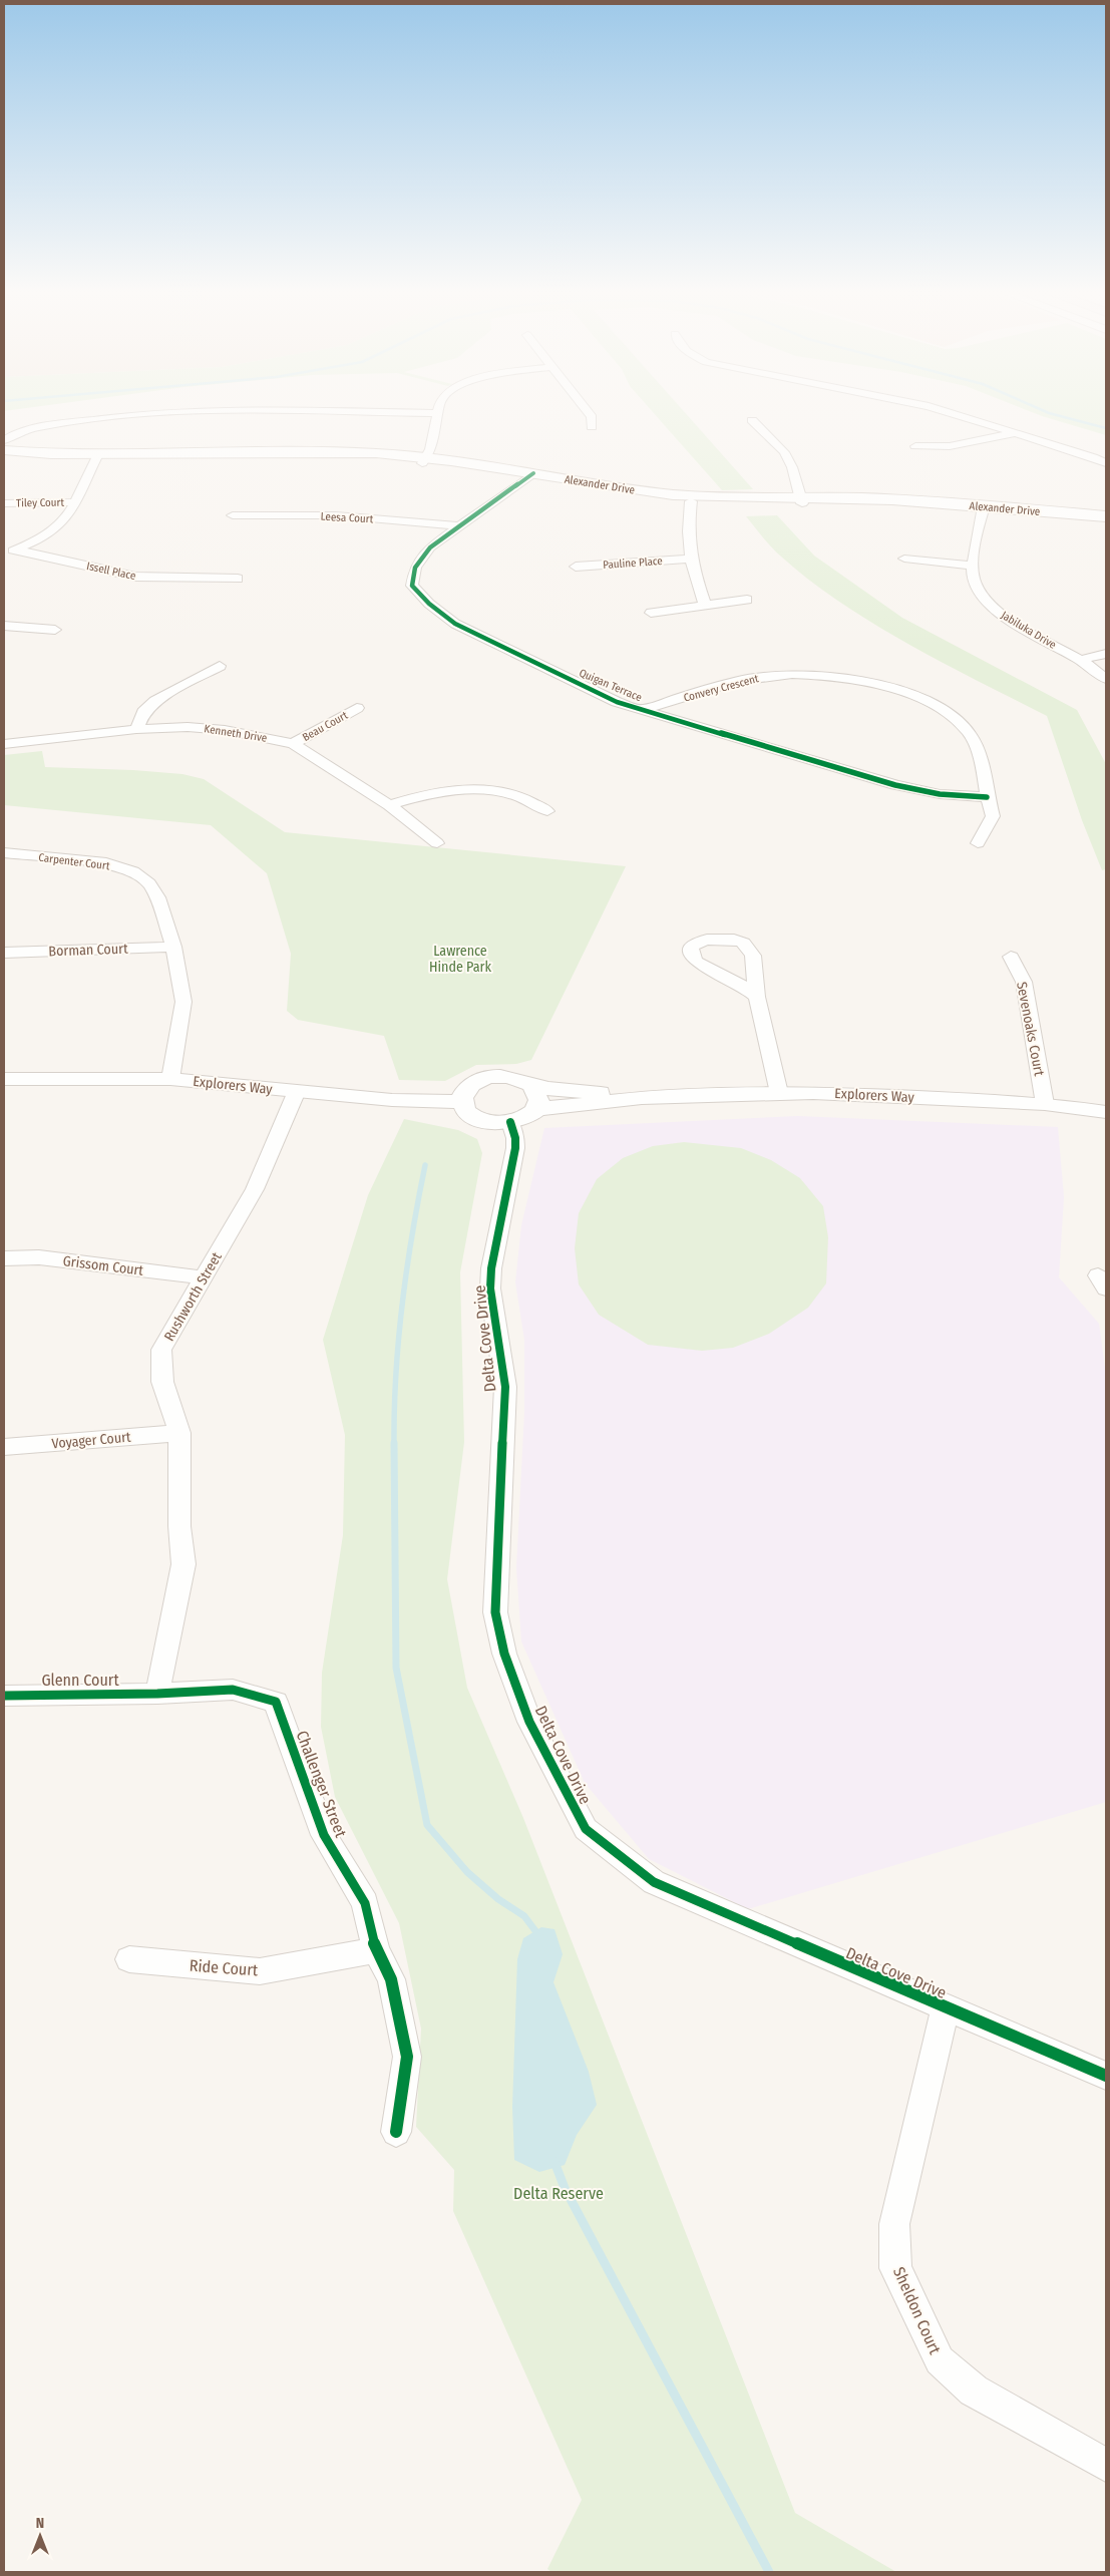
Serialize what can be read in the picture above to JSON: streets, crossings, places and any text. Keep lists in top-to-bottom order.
{
  "streets": {
    "main road": ["Alexander Drive"],
    "street": [
      "Tiley Court",
      "Leesa Court",
      "Pauline Place",
      "Issell Place",
      "Jabiluka Drive",
      "Quigan Terrace",
      "Convery Crescent",
      "Beau Court",
      "Kenneth Drive",
      "Carpenter Court",
      "Borman Court",
      "Sevenoaks Court",
      "Explorers Way",
      "Grissom Court",
      "Rushworth Street",
      "Delta Cove Drive",
      "Voyager Court",
      "Glenn Court",
      "Challenger Street",
      "Ride Court",
      "Sheldon Court"
    ]
  },
  "crossings": [
    ["Alexander Drive", "Jabiluka Drive"],
    ["Alexander Drive", "Quigan Terrace"],
    ["Leesa Court", "Quigan Terrace"],
    ["Quigan Terrace", "Convery Crescent"],
    ["Beau Court", "Kenneth Drive"],
    ["Carpenter Court", "Borman Court"],
    ["Carpenter Court", "Explorers Way"],
    ["Sevenoaks Court", "Explorers Way"],
    ["Explorers Way", "Rushworth Street"],
    ["Explorers Way", "Delta Cove Drive"],
    ["Grissom Court", "Rushworth Street"],
    ["Rushworth Street", "Voyager Court"],
    ["Rushworth Street", "Glenn Court"],
    ["Rushworth Street", "Challenger Street"],
    ["Delta Cove Drive", "Sheldon Court"],
    ["Glenn Court", "Challenger Street"],
    ["Challenger Street", "Ride Court"]
  ],
  "parks": ["Lawrence Hinde Park", "Delta Reserve"],
  "north": "top"
}
